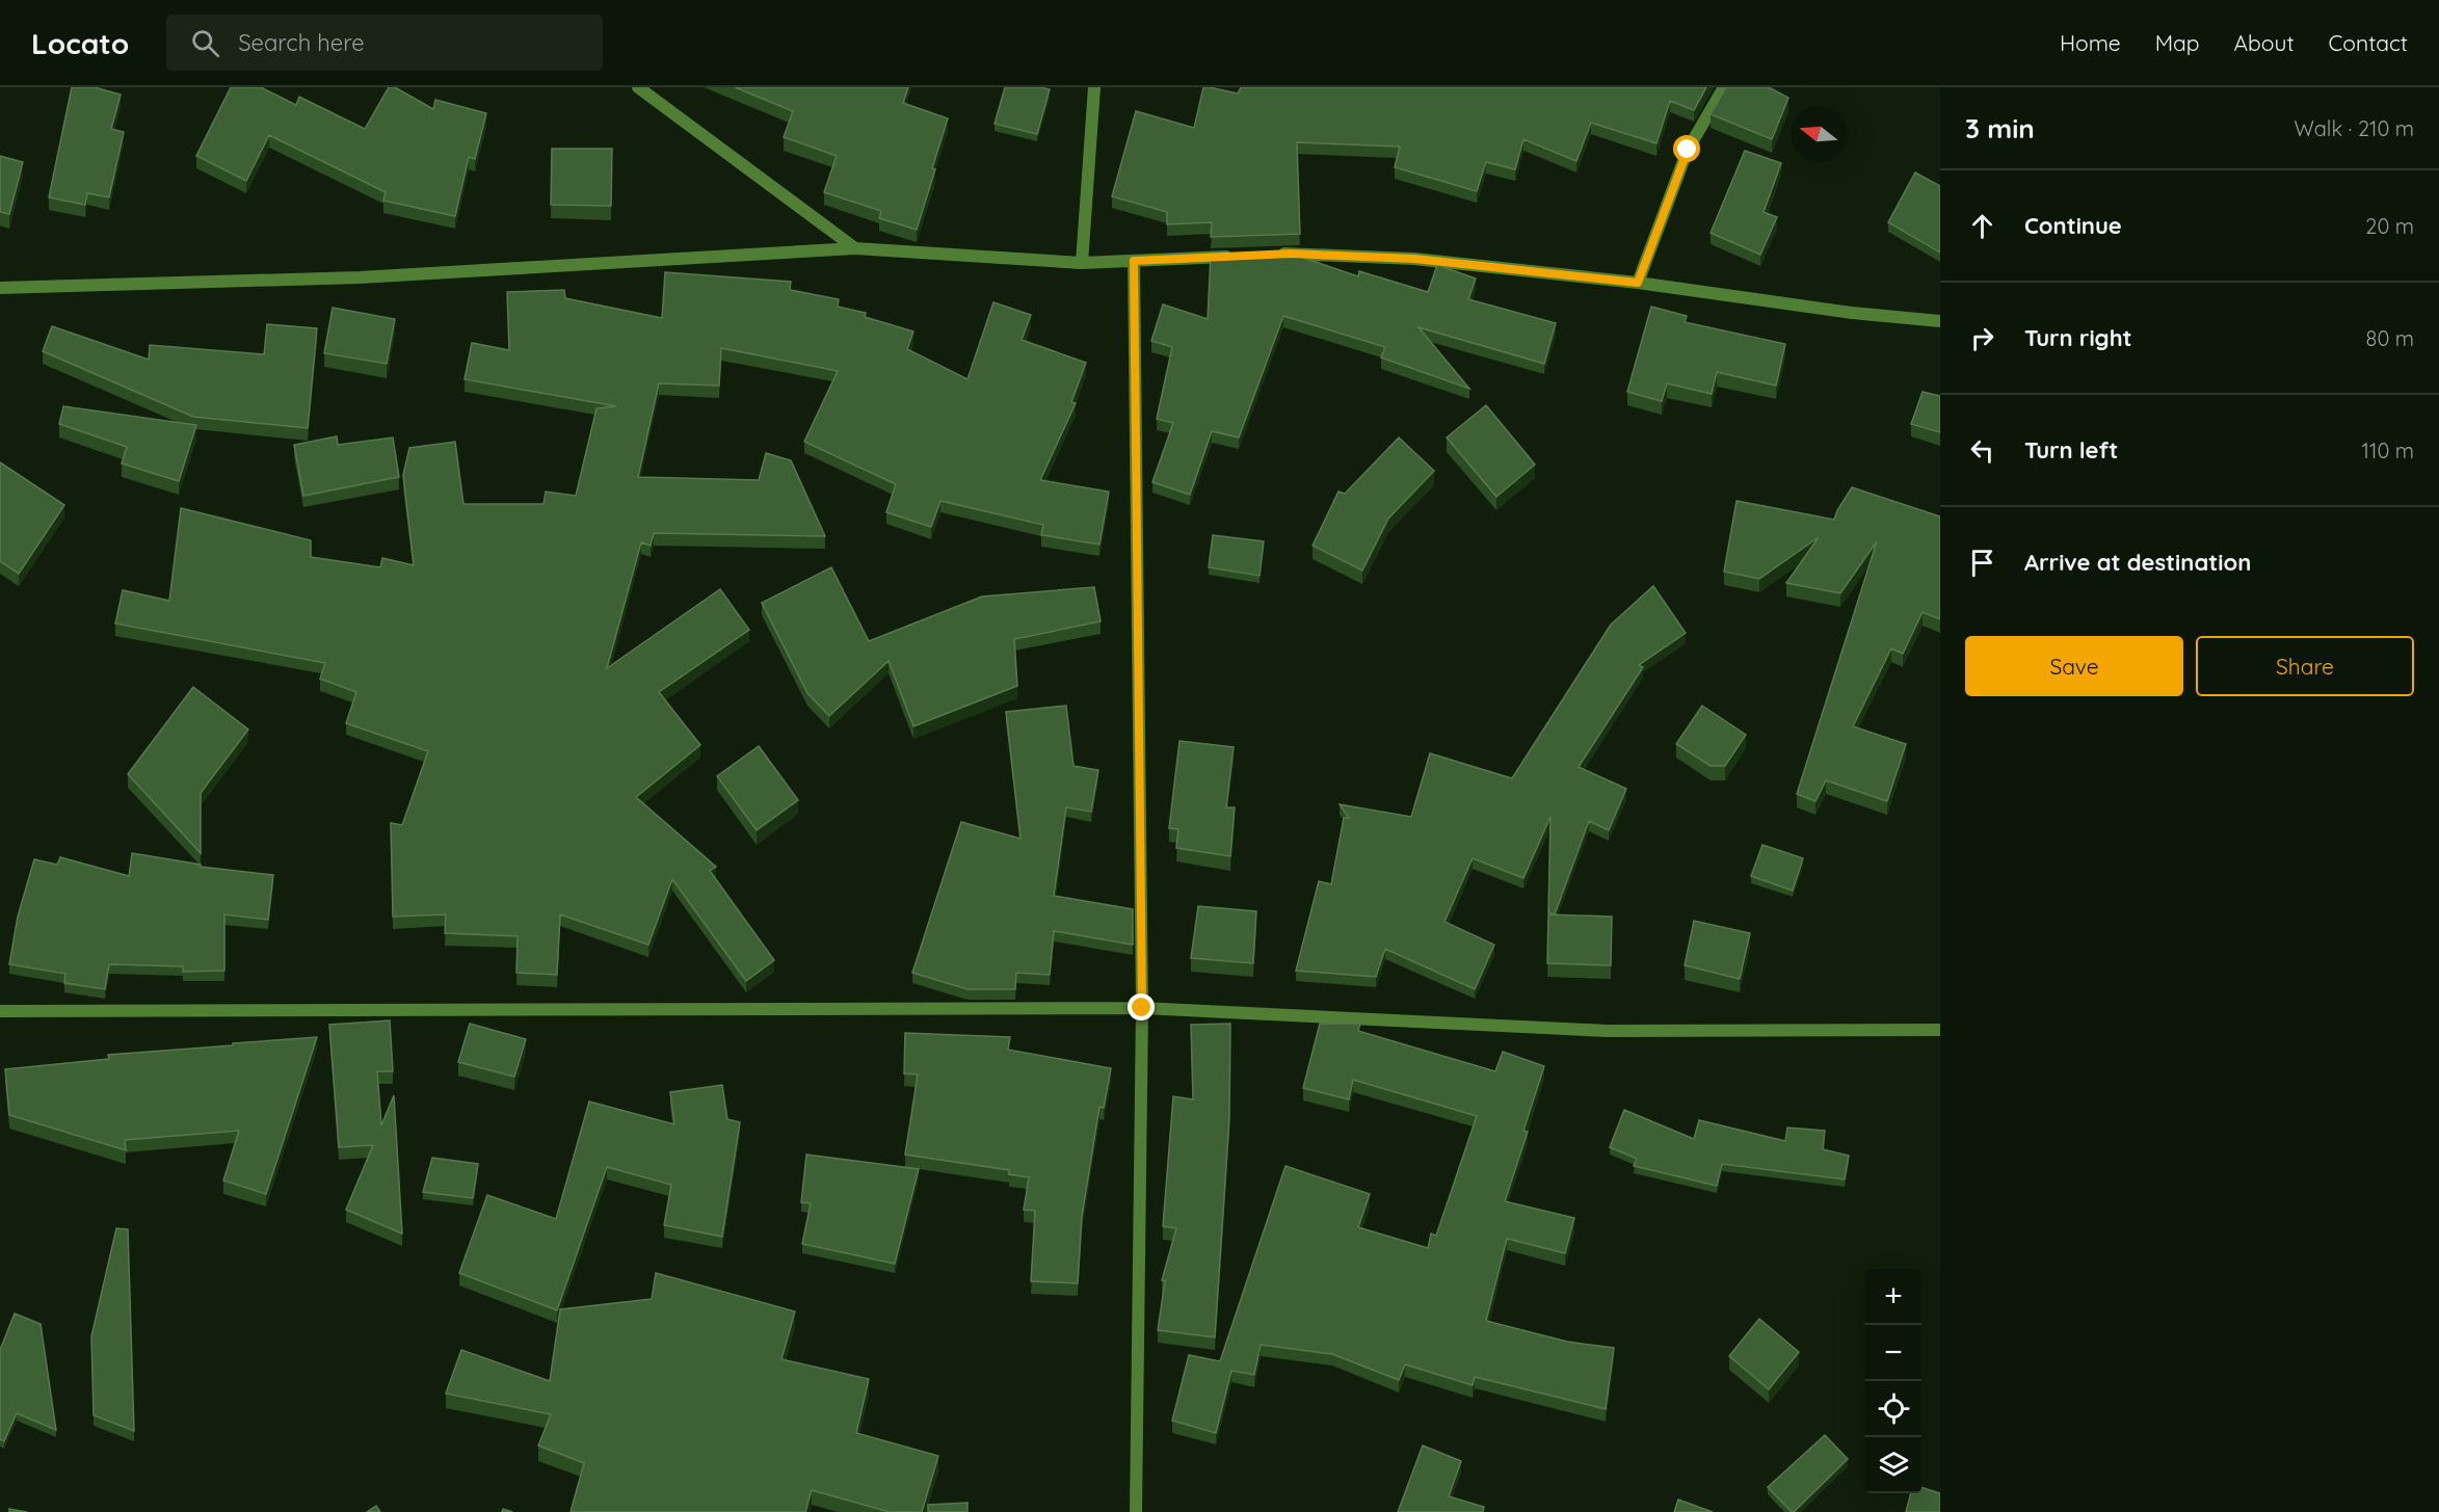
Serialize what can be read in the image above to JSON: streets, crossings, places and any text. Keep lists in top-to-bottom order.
{
  "north": "left",
  "page": {
    "header": "Locato",
    "search": "Search here",
    "nav": [
      "Home",
      "Map",
      "About",
      "Contact"
    ],
    "heading": ["3 min", "Walk · 210 m"],
    "list": [
      ["Continue", "20 m"],
      ["Turn right", "80 m"],
      ["Turn left", "110 m"],
      "Arrive at destination"
    ],
    "buttons": ["Save", "Share"],
    "map_buttons": ["+", "−"]
  }
}
